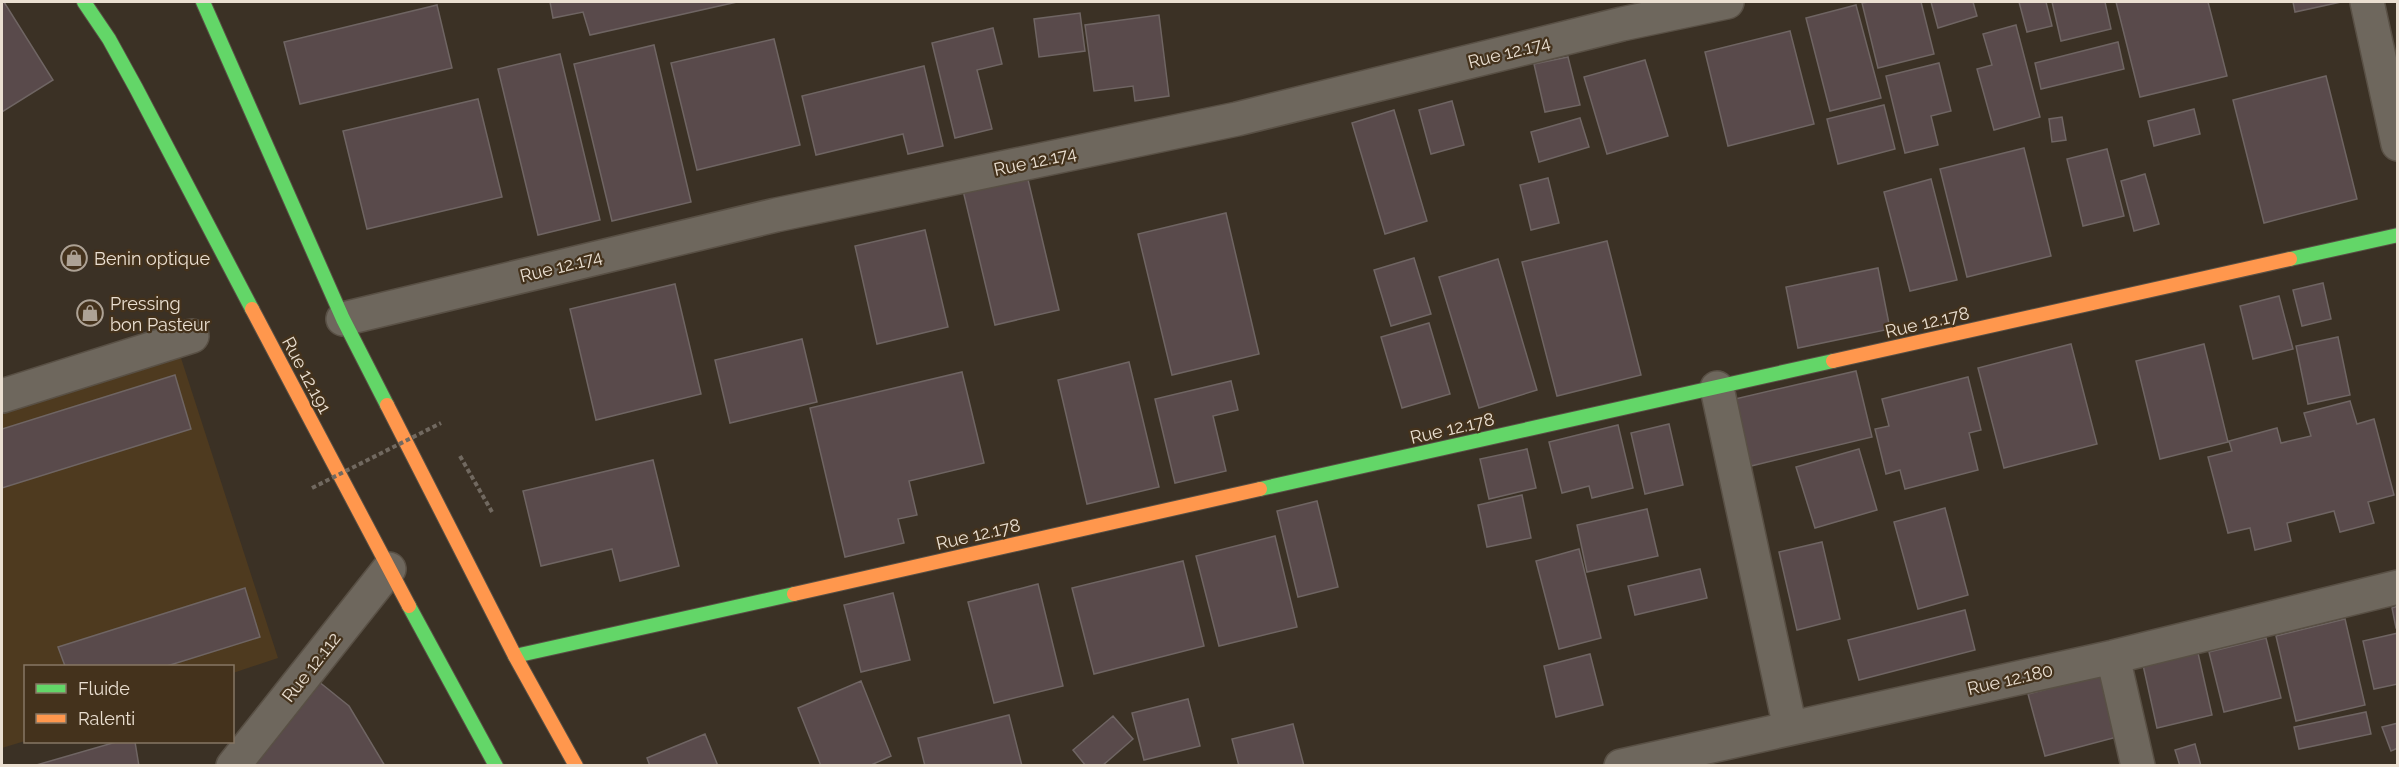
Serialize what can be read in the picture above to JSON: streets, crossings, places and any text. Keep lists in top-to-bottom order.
{
  "streets": {
    "street": [
      "Rue 12.174",
      "Rue 12.178",
      "Rue 12.191",
      "Rue 12.112",
      "Rue 12.180"
    ]
  },
  "crossings": [
    ["Rue 12.191", "Rue 12.112"]
  ],
  "places": {
    "shop": ["Benin optique", "Pressing bon Pasteur"]
  },
  "legend": ["Fluide", "Ralenti"]
}
